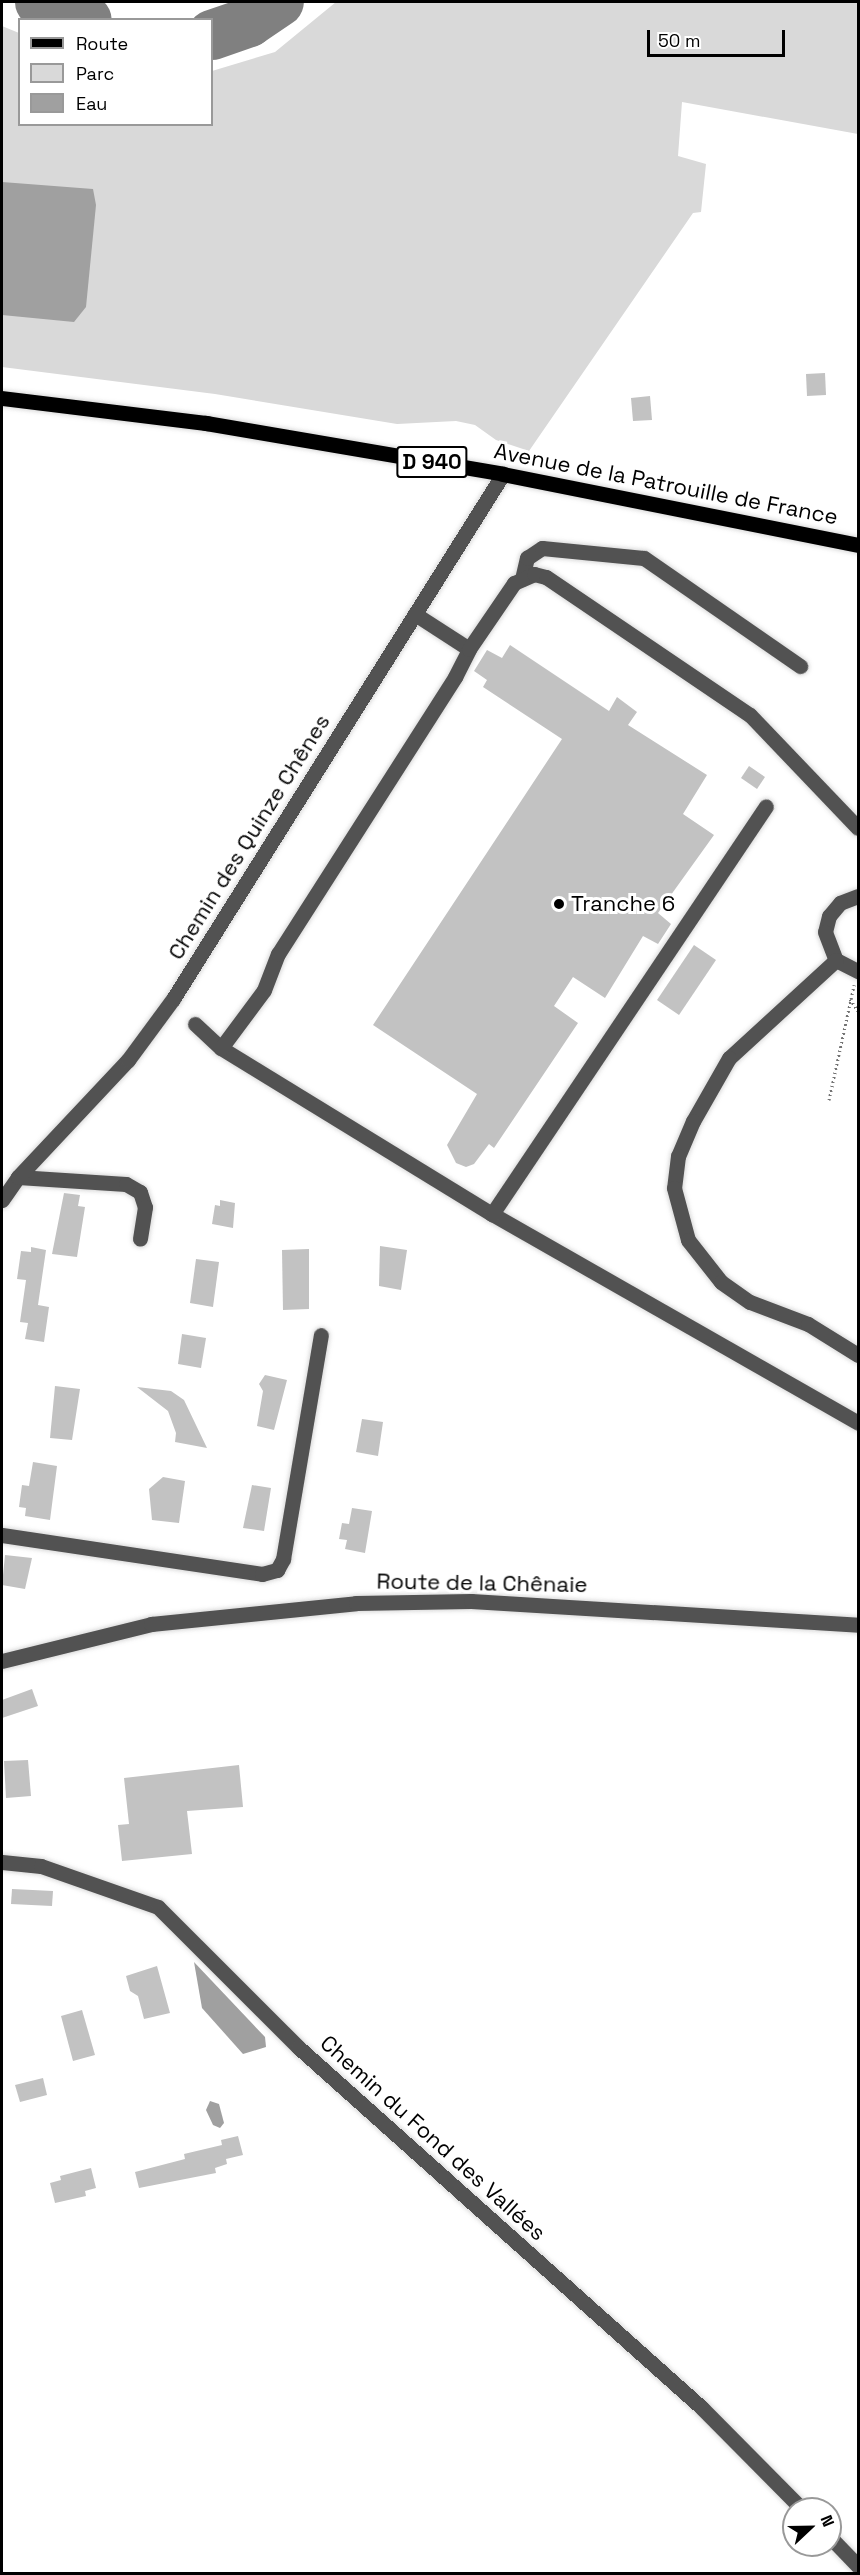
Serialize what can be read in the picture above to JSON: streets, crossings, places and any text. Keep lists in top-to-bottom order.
{
  "streets": {
    "main road": ["D 940", "Avenue de la Patrouille de France"],
    "street": ["Chemin des Quinze Chênes", "Route de la Chênaie", "Chemin du Fond des Vallées"]
  },
  "crossings": [
    ["Avenue de la Patrouille de France", "Chemin des Quinze Chênes"]
  ],
  "places": ["Tranche 6"],
  "legend": ["Route", "Parc", "Eau"],
  "scale_bar": "50 m",
  "north": "right"
}
